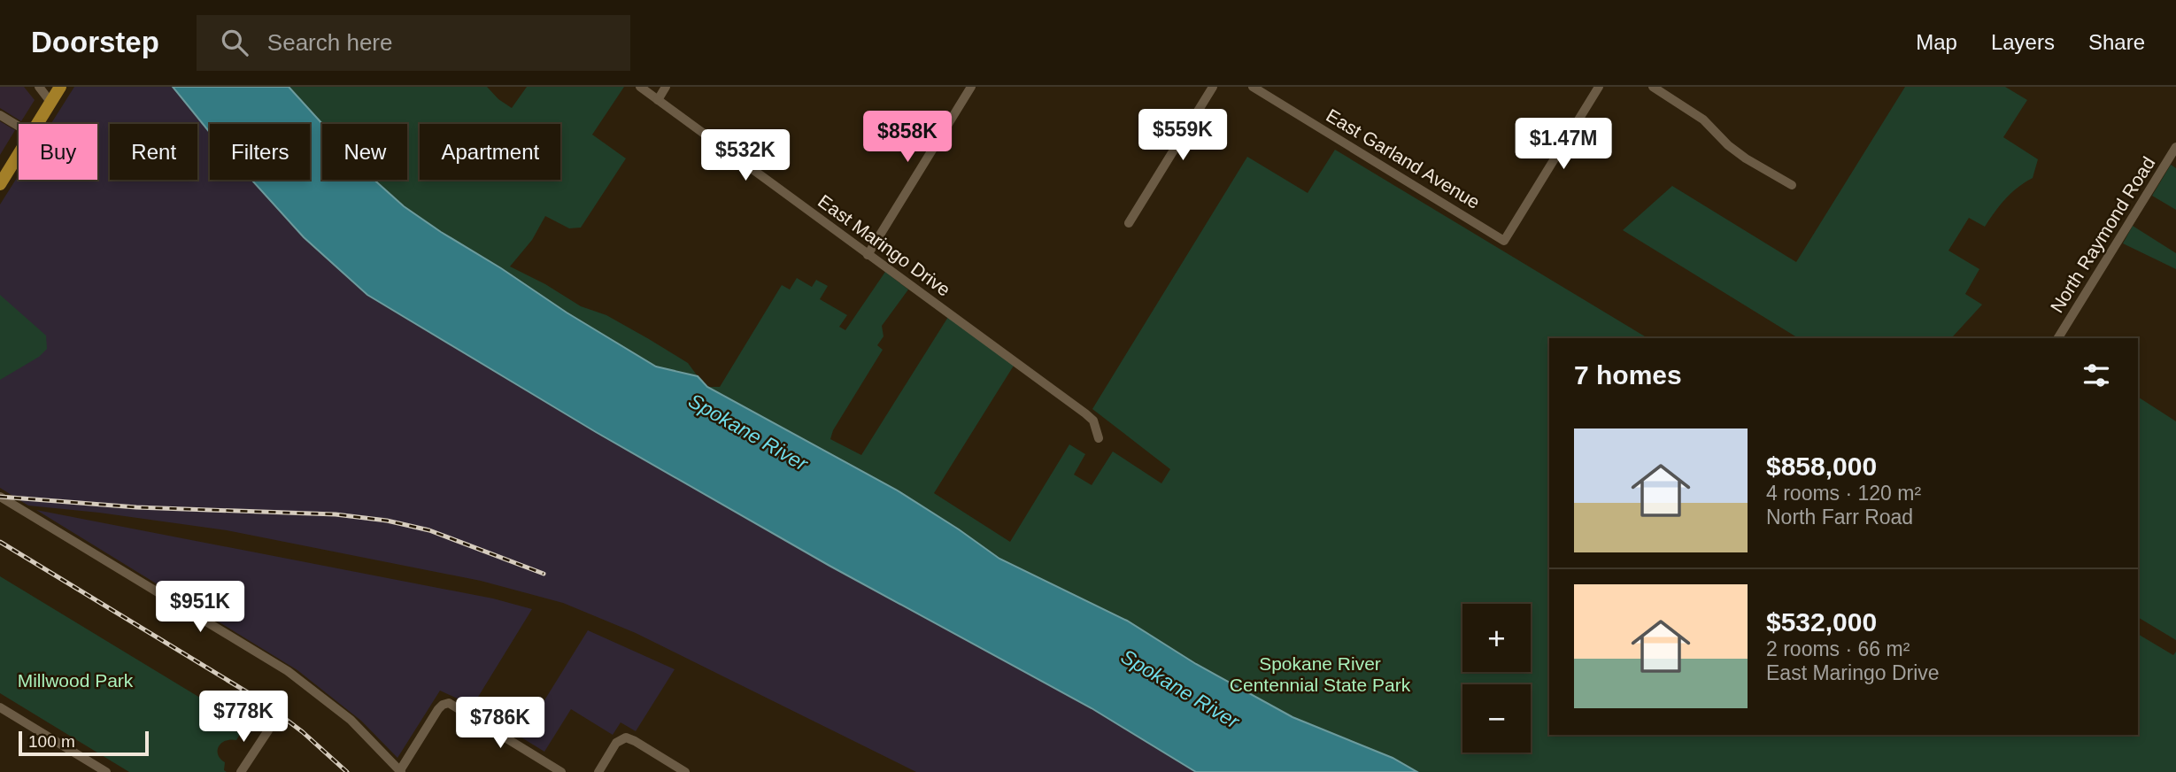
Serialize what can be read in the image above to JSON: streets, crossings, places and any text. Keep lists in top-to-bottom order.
{
  "streets": {
    "street": ["East Garland Avenue", "North Raymond Road", "East Maringo Drive"]
  },
  "water": ["Spokane River"],
  "parks": ["Spokane River Centennial State Park", "Millwood Park"],
  "scale_bar": "100 m",
  "page": {
    "header": "Doorstep",
    "search": "Search here",
    "nav": ["Map", "Layers", "Share"],
    "price": [
      "$559K",
      "$858K",
      "$1.47M",
      "$532K",
      "$951K",
      "$778K",
      "$786K"
    ],
    "chip": [
      "Buy",
      "Rent",
      "Filters",
      "New",
      "Apartment"
    ],
    "heading": "7 homes",
    "list": [
      {
        "name": "$858,000",
        "note": "4 rooms · 120 m² · North Farr Road"
      },
      {
        "name": "$532,000",
        "note": "2 rooms · 66 m² · East Maringo Drive"
      }
    ],
    "map_buttons": ["+", "−"],
    "scale": "100 m"
  }
}
